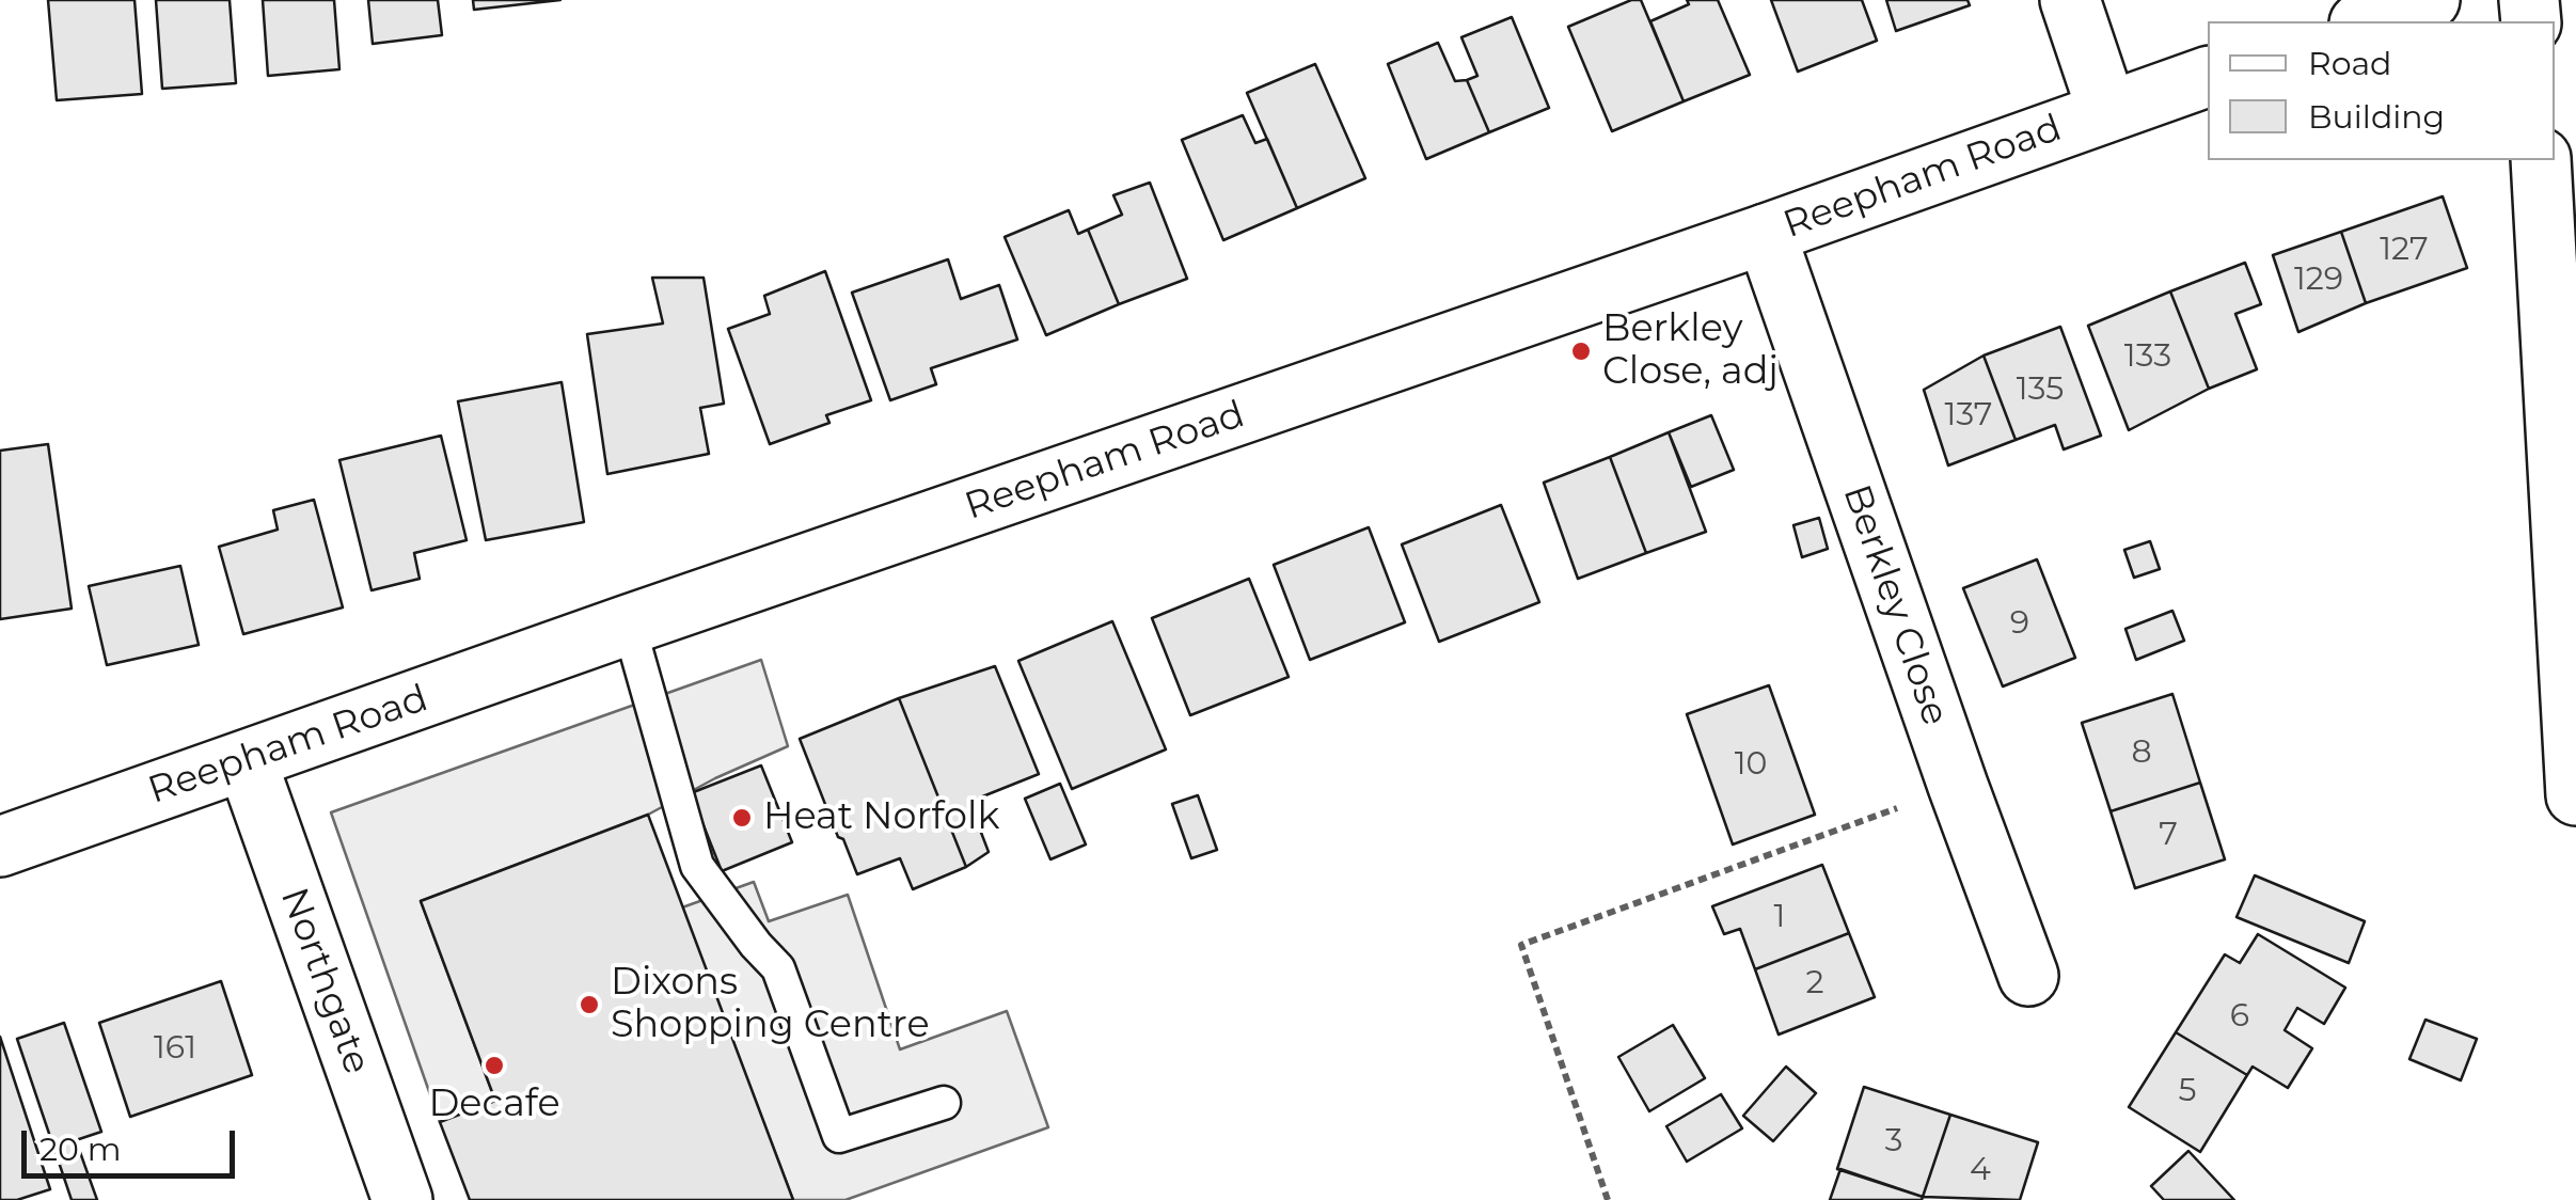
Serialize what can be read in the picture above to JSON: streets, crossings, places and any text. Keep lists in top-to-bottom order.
{
  "streets": {
    "street": ["Reepham Road", "Berkley Close", "Northgate"]
  },
  "crossings": [
    ["Reepham Road", "Berkley Close"],
    ["Reepham Road", "Northgate"]
  ],
  "places": [
    "Berkley Close, adj",
    "Heat Norfolk",
    "Dixons Shopping Centre",
    "Decafe"
  ],
  "house_numbers": [
    "127",
    "129",
    "133",
    "135",
    "137",
    "9",
    "8",
    "10",
    "7",
    "1",
    "2",
    "6",
    "161",
    "5",
    "3",
    "4"
  ],
  "legend": ["Road", "Building"],
  "scale_bar": "20 m"
}
